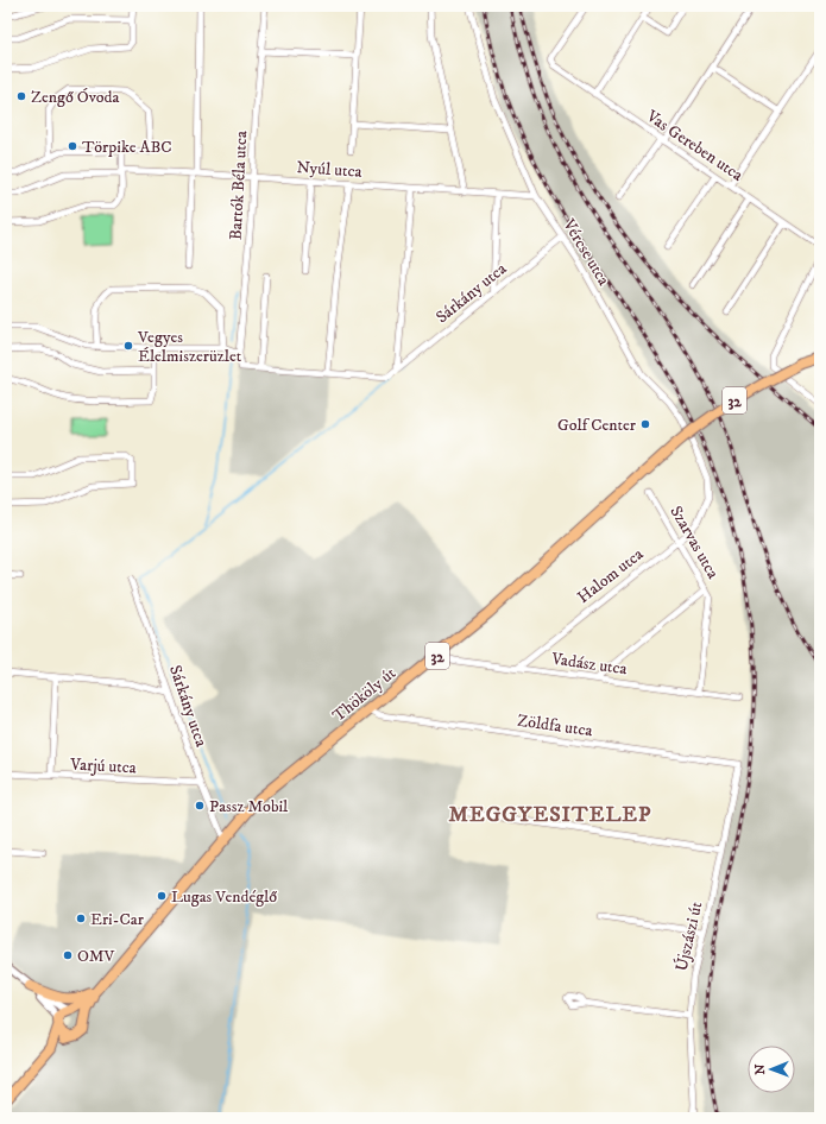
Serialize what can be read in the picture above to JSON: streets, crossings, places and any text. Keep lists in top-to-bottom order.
{
  "streets": {
    "main road": ["32", "Thököly út"],
    "street": [
      "Vas Gereben utca",
      "Nyúl utca",
      "Bartók Béla utca",
      "Vércse utca",
      "Sárkány utca",
      "Szarvas utca",
      "Halom utca",
      "Vadász utca",
      "Zöldfa utca",
      "Varjú utca",
      "Újszászi út"
    ]
  },
  "crossings": [
    ["Nyúl utca", "Bartók Béla utca"],
    ["Nyúl utca", "Vércse utca"],
    ["Bartók Béla utca", "Sárkány utca"],
    ["Vércse utca", "Sárkány utca"],
    ["Vércse utca", "Halom utca"],
    ["Sárkány utca", "Thököly út"],
    ["Sárkány utca", "Varjú utca"],
    ["32", "Thököly út"],
    ["Szarvas utca", "Halom utca"],
    ["Szarvas utca", "Vadász utca"],
    ["Halom utca", "Vadász utca"],
    ["Vadász utca", "Thököly út"],
    ["Thököly út", "Zöldfa utca"],
    ["Zöldfa utca", "Újszászi út"]
  ],
  "districts": ["MEGGYESITELEP"],
  "places": [
    "Zengő Óvoda",
    "Törpike ABC",
    "Vegyes Élelmiszerüzlet",
    "Golf Center",
    "Passz Mobil",
    "Lugas Vendéglő",
    "Eri-Car",
    "OMV"
  ],
  "north": "left"
}
